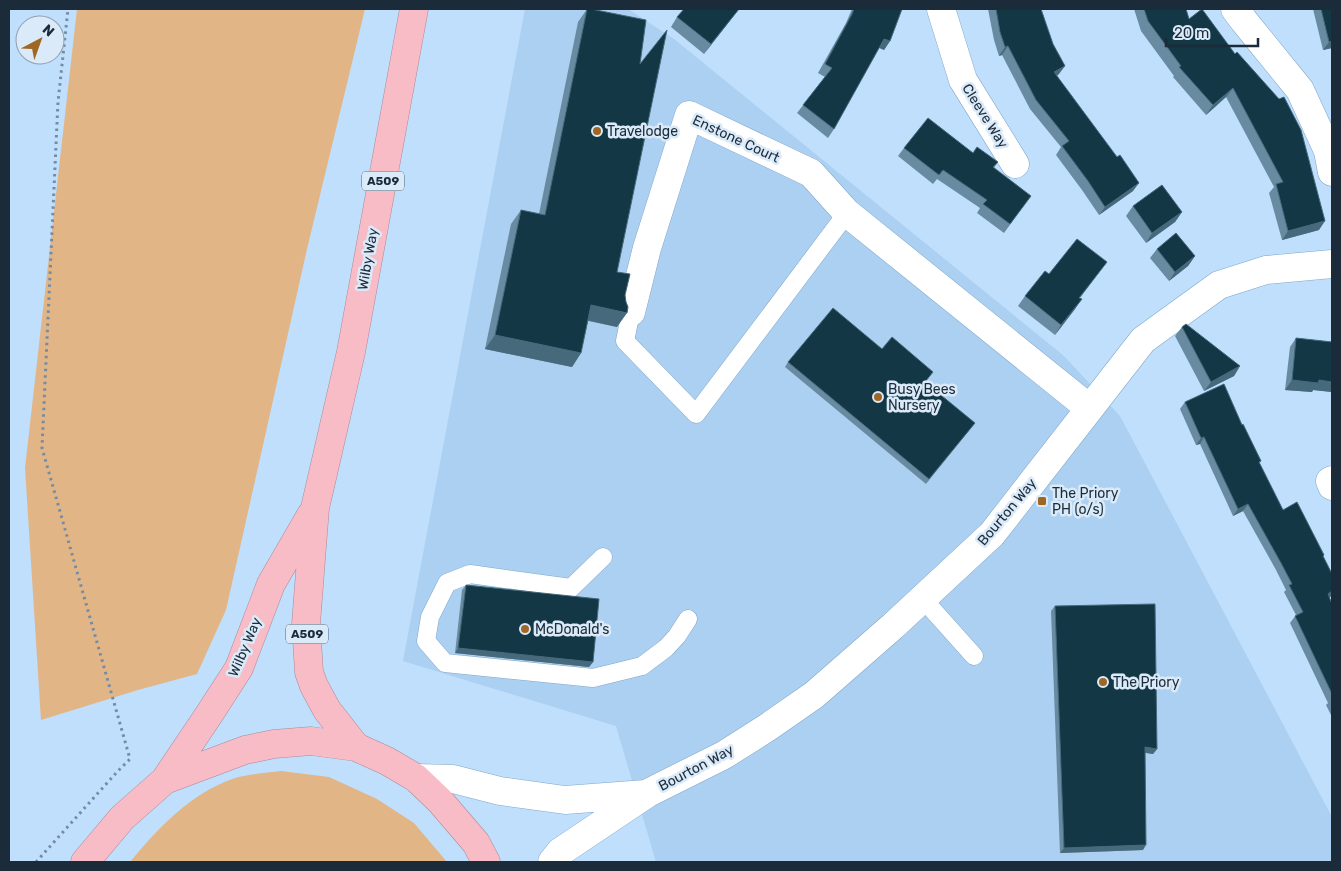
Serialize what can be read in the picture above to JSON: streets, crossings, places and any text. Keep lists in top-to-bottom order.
{
  "streets": {
    "highway": ["A509", "Wilby Way"],
    "street": ["Cleeve Way", "Enstone Court", "Bourton Way"]
  },
  "crossings": [
    ["Enstone Court", "Bourton Way"]
  ],
  "places": {
    "other": [
      "Travelodge",
      "Busy Bees Nursery",
      "McDonald's",
      "The Priory"
    ],
    "transit": ["The Priory PH (o/s)"]
  },
  "scale_bar": "20 m",
  "north": "top right"
}
